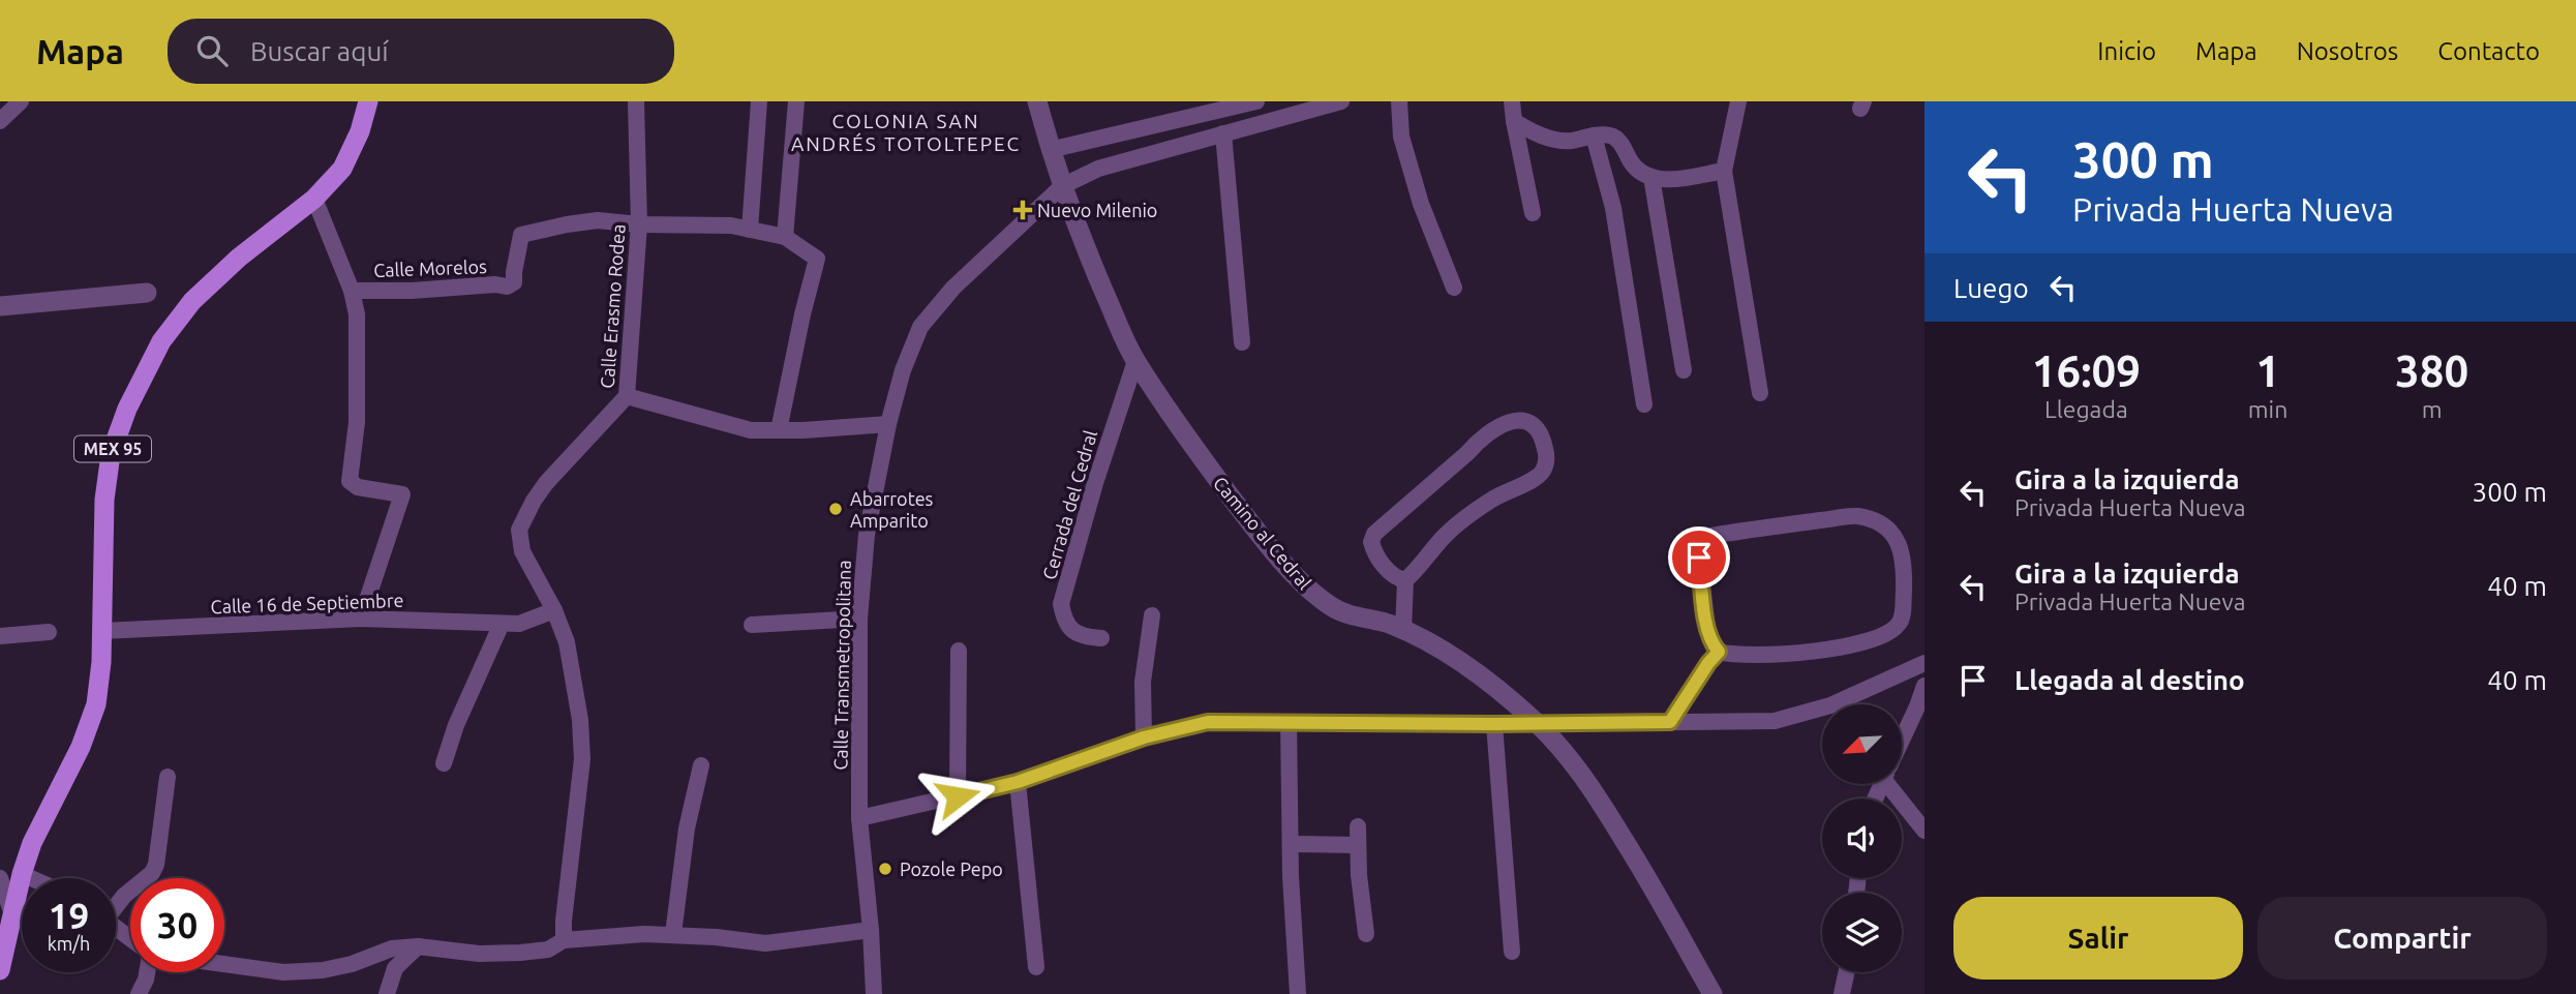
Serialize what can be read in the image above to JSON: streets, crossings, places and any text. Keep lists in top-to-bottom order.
{
  "streets": {
    "main road": ["MEX 95"],
    "street": [
      "Calle Morelos",
      "Calle Erasmo Rodea",
      "Cerrada del Cedral",
      "Camino al Cedral",
      "Calle 16 de Septiembre",
      "Calle Transmetropolitana"
    ]
  },
  "crossings": [
    ["Calle Morelos", "Calle Erasmo Rodea"],
    ["Calle Erasmo Rodea", "Calle 16 de Septiembre"],
    ["MEX 95", "Calle 16 de Septiembre"],
    ["Cerrada del Cedral", "Camino al Cedral"],
    ["Camino al Cedral", "Calle Transmetropolitana"]
  ],
  "districts": ["COLONIA SAN ANDRÉS TOTOLTEPEC"],
  "places": {
    "health": ["Nuevo Milenio"],
    "other": ["Abarrotes Amparito", "Pozole Pepo"]
  },
  "north": "bottom left",
  "page": {
    "header": "Mapa",
    "search": "Buscar aquí",
    "nav": [
      "Inicio",
      "Mapa",
      "Nosotros",
      "Contacto"
    ],
    "turn": ["300 m", "Privada Huerta Nueva"],
    "then": "Luego",
    "eta": [
      "16:09",
      "Llegada",
      "1",
      "min",
      "380",
      "m"
    ],
    "list": [
      {
        "name": "Gira a la izquierda",
        "note": "Privada Huerta Nueva",
        "value": "300 m"
      },
      {
        "name": "Gira a la izquierda",
        "note": "Privada Huerta Nueva",
        "value": "40 m"
      },
      {
        "name": "Llegada al destino",
        "value": "40 m"
      }
    ],
    "speed": "19 km/h",
    "limit": "30",
    "buttons": ["Salir", "Compartir"]
  }
}
